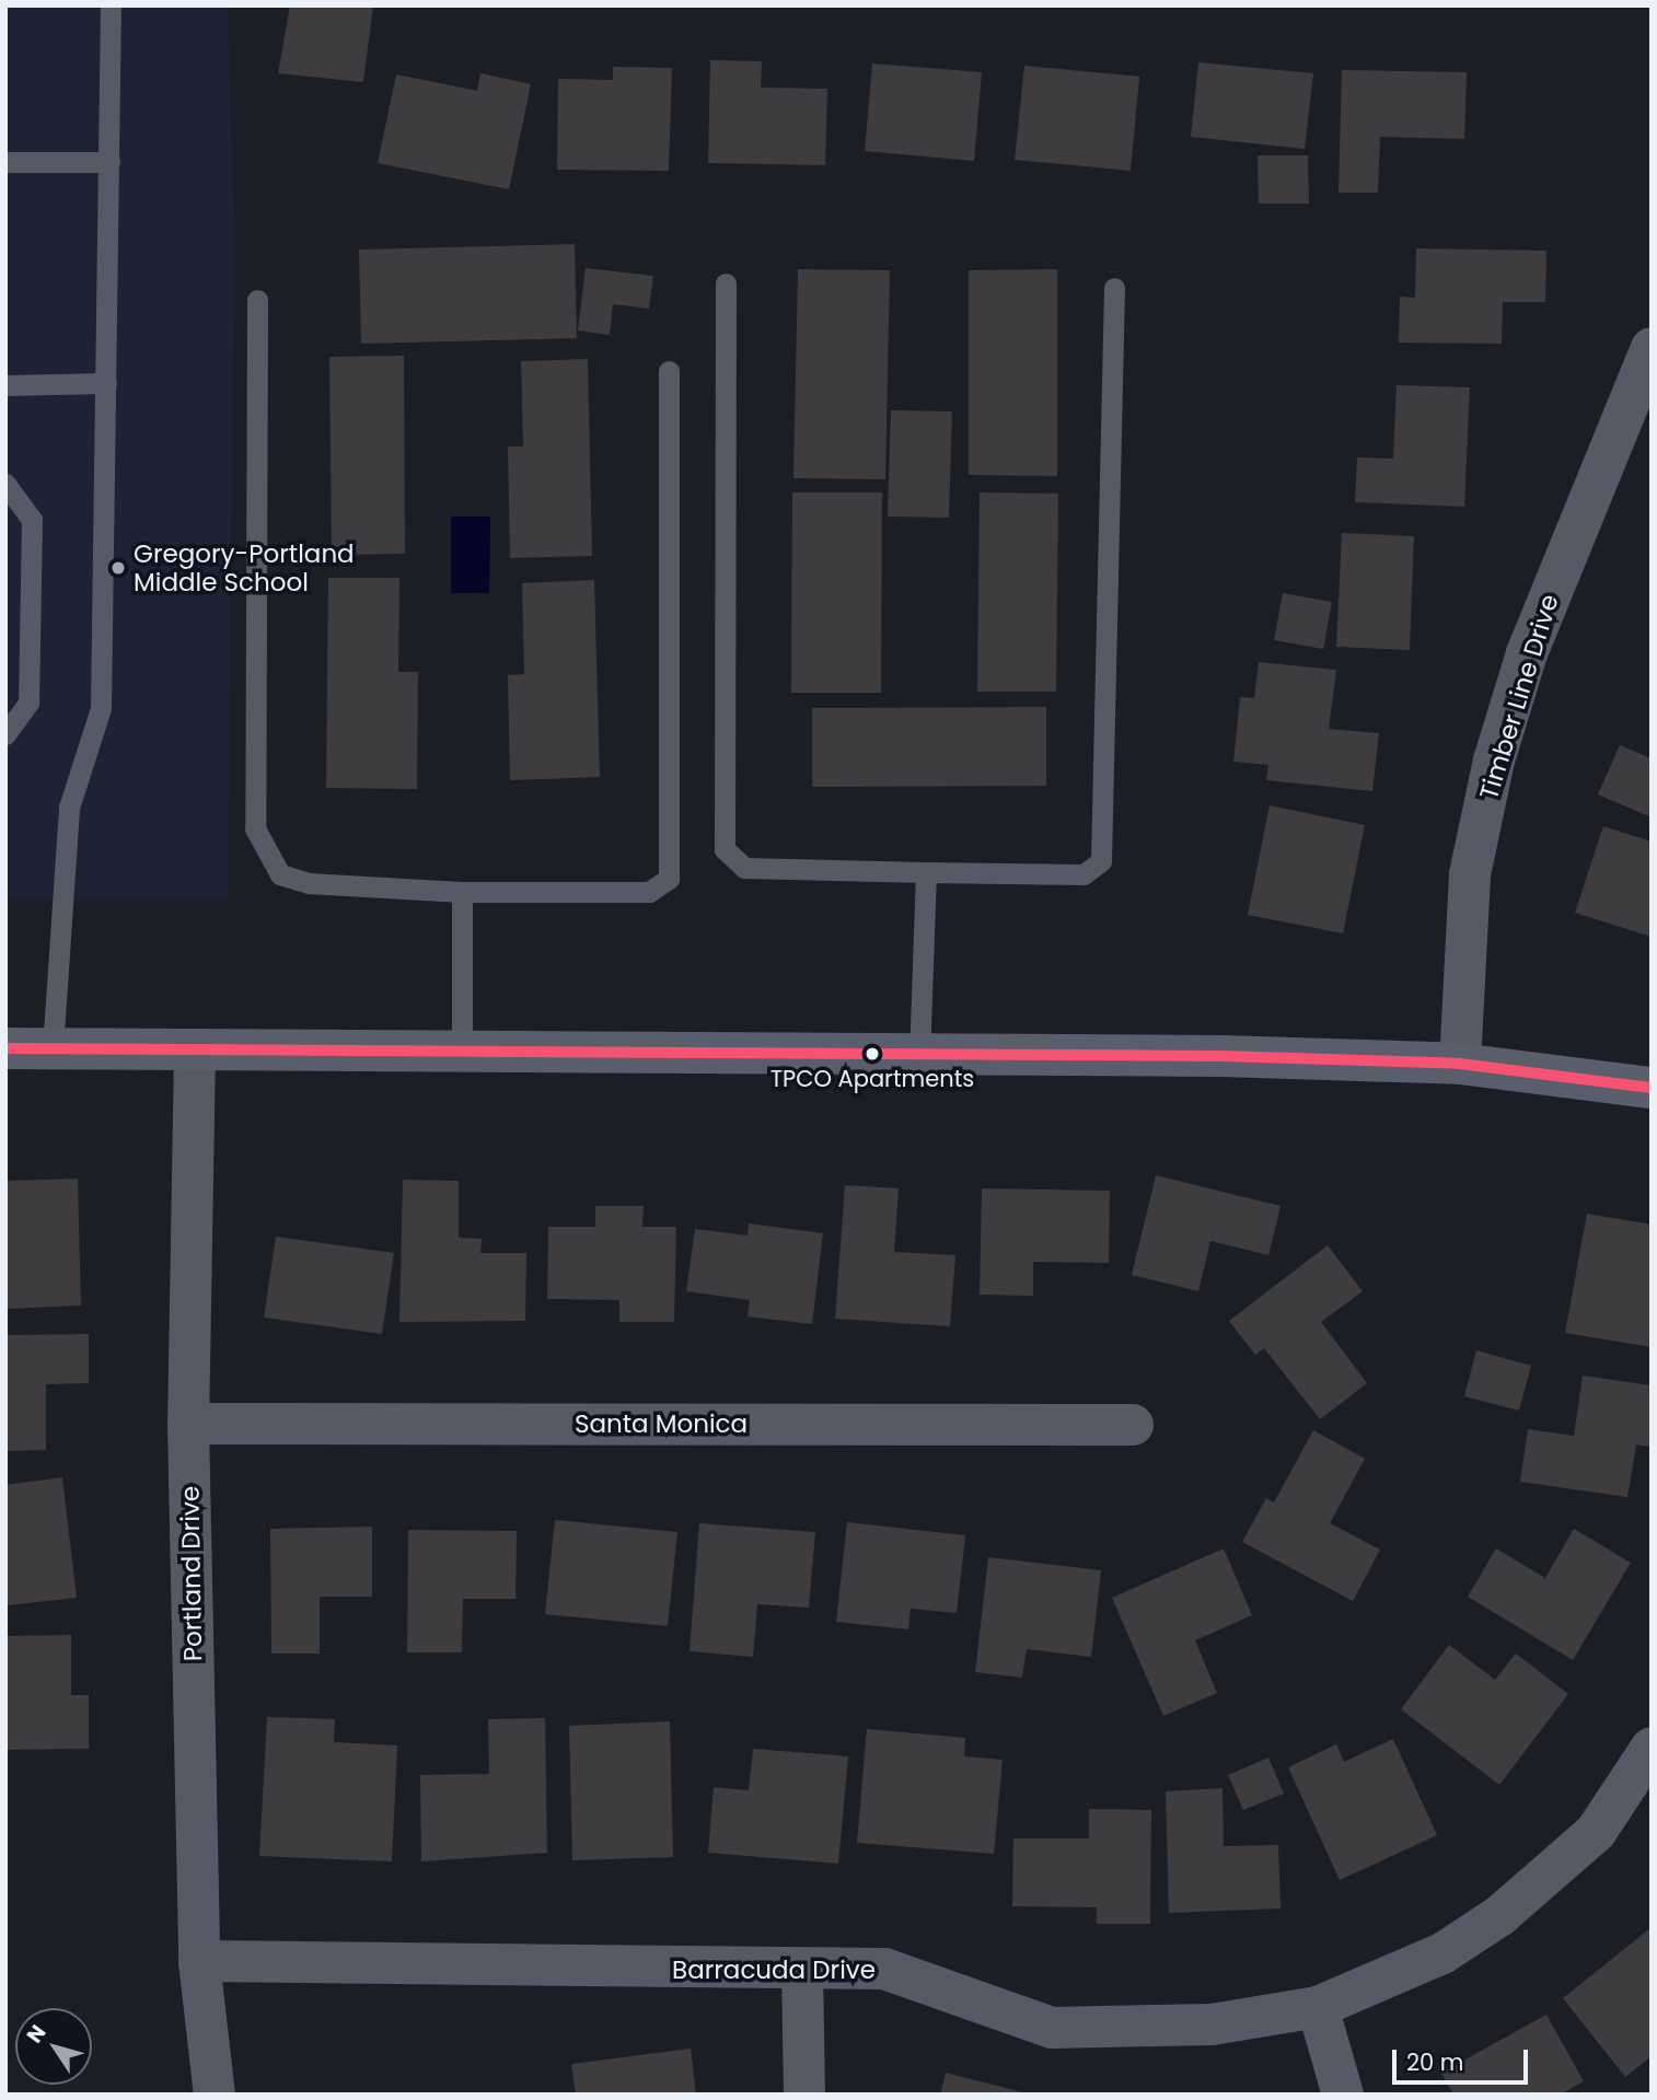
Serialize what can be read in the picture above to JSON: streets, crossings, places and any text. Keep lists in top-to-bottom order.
{
  "streets": {
    "street": [
      "Timber Line Drive",
      "Santa Monica",
      "Portland Drive",
      "Barracuda Drive"
    ]
  },
  "crossings": [
    ["Santa Monica", "Portland Drive"],
    ["Portland Drive", "Barracuda Drive"]
  ],
  "places": ["Gregory-Portland Middle School", "TPCO Apartments"],
  "scale_bar": "20 m",
  "north": "top left"
}
